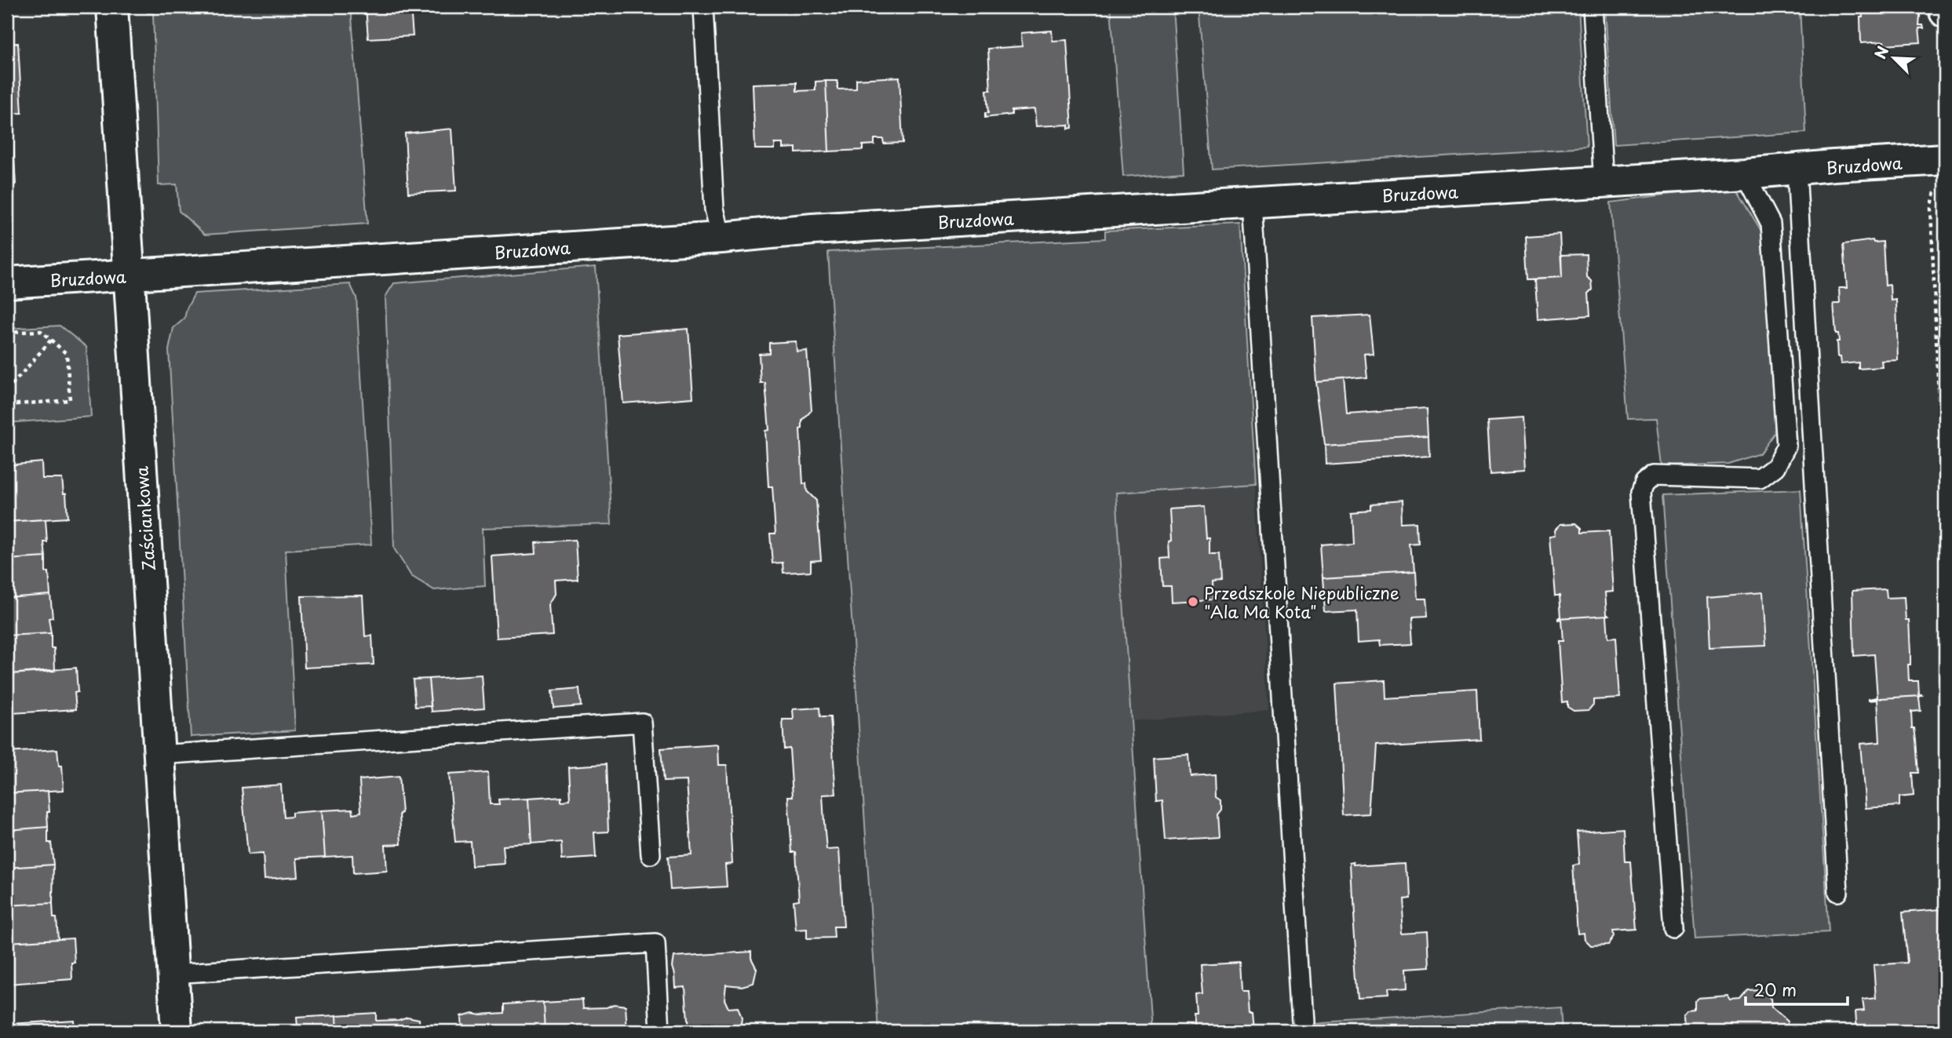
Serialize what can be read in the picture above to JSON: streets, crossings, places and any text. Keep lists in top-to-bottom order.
{
  "streets": {
    "street": ["Bruzdowa", "Zaściankowa"]
  },
  "crossings": [
    ["Bruzdowa", "Zaściankowa"]
  ],
  "places": ["Przedszkole Niepubliczne \"Ala Ma Kota\""],
  "scale_bar": "20 m",
  "north": "top left"
}
